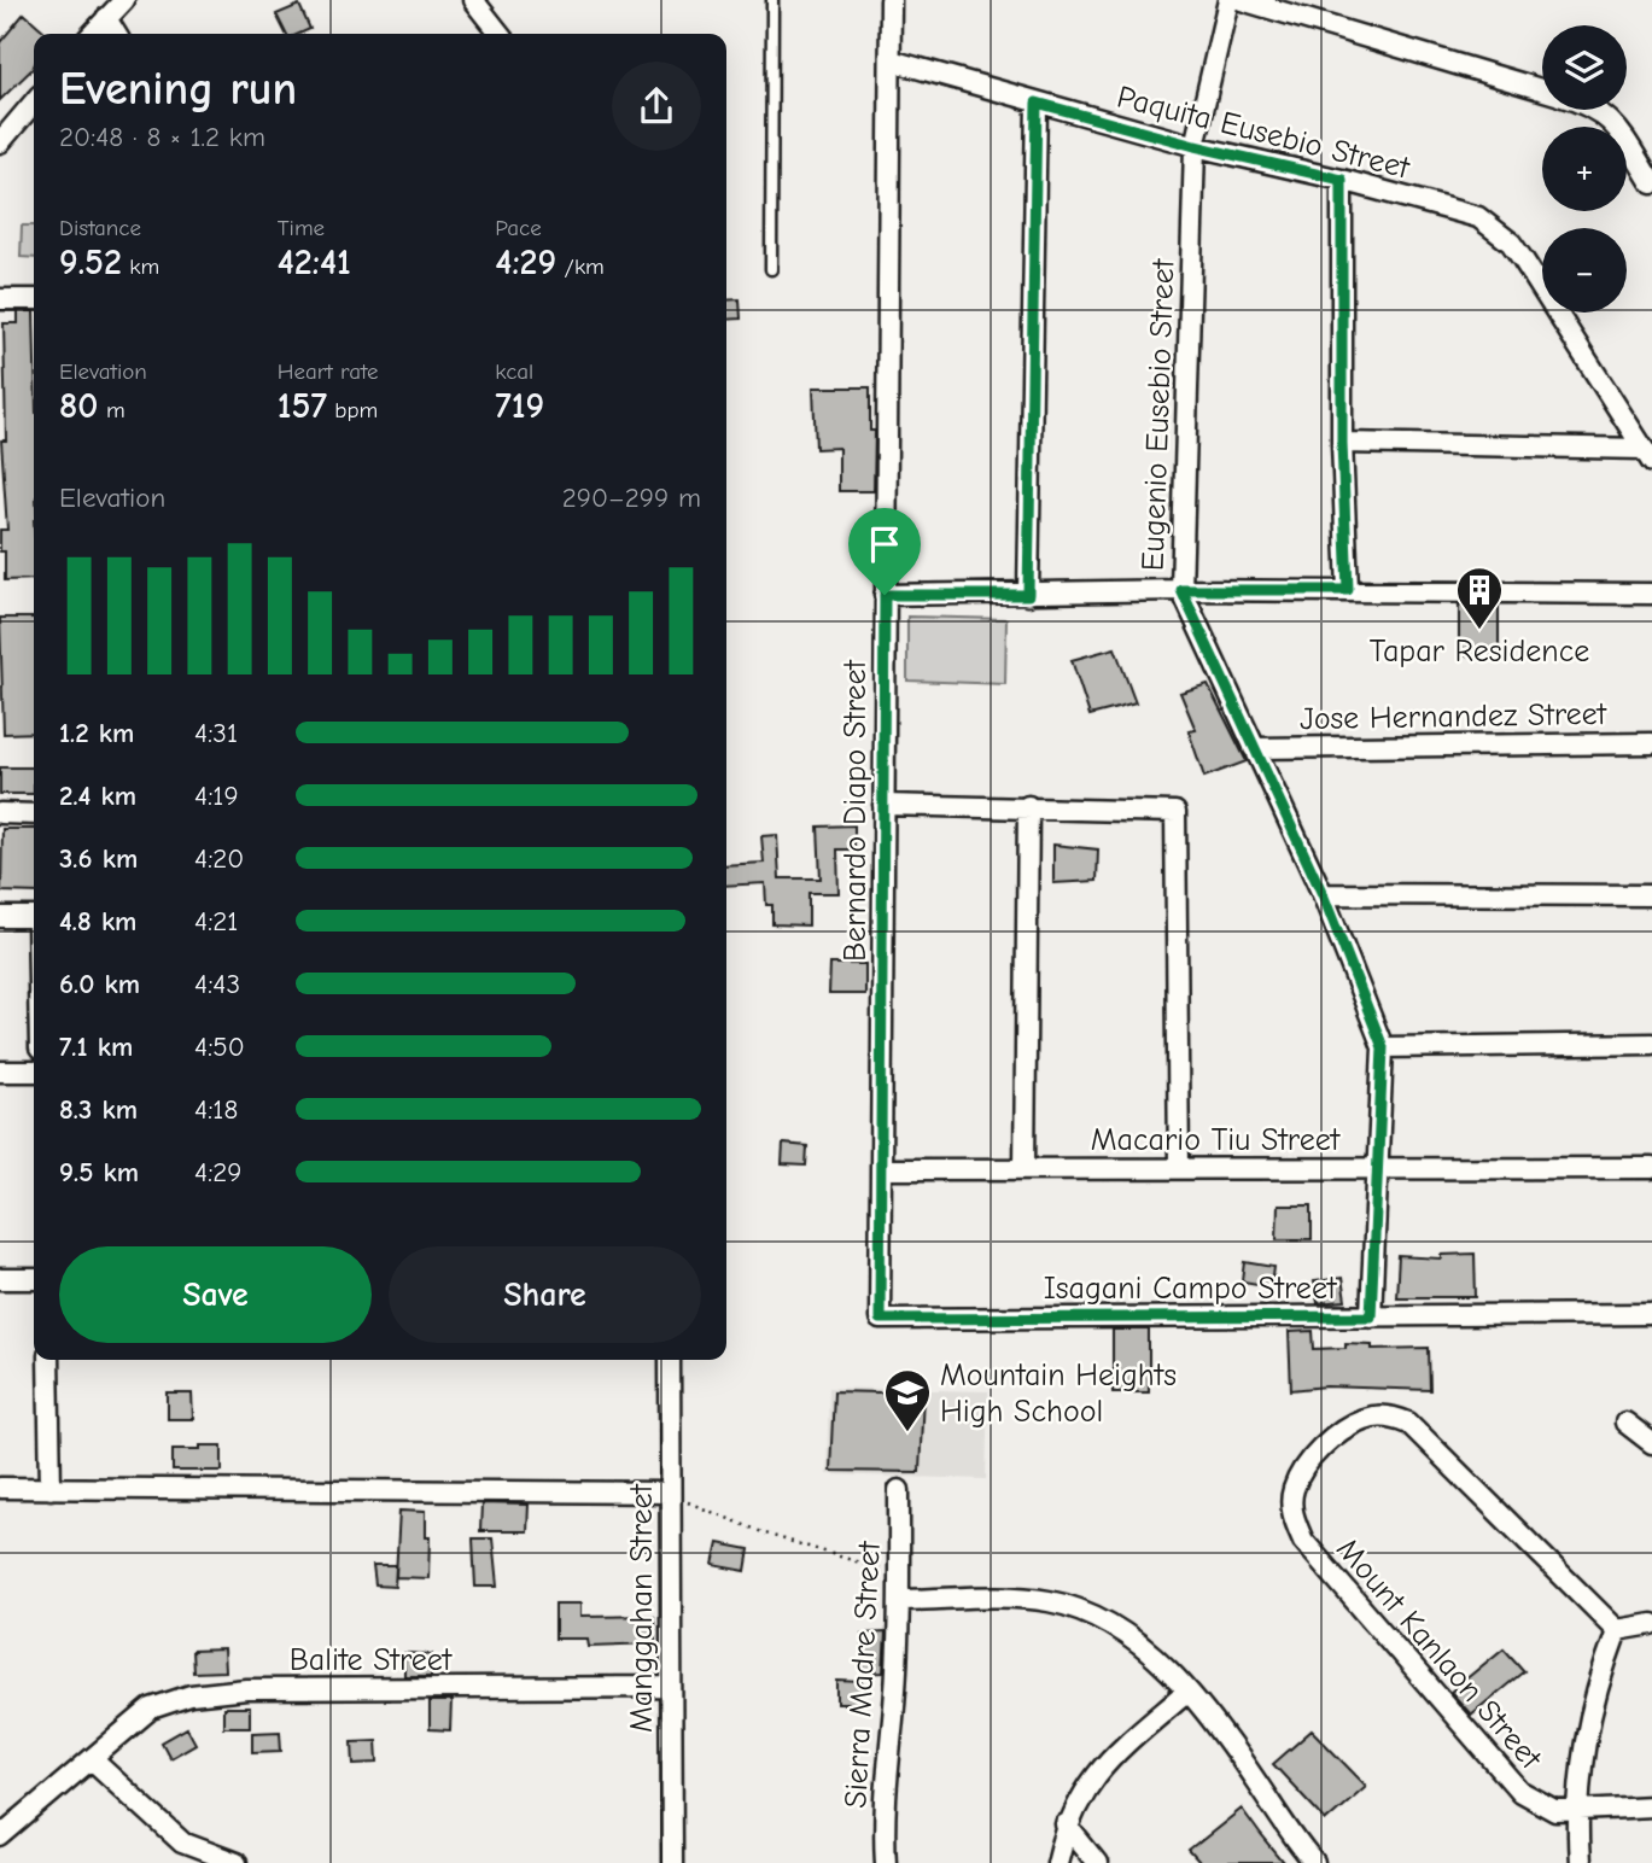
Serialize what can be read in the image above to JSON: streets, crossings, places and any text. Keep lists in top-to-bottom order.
{
  "streets": {
    "street": [
      "Paquita Eusebio Street",
      "Eugenio Eusebio Street",
      "Jose Hernandez Street",
      "Bernardo Diapo Street",
      "Macario Tiu Street",
      "Isagani Campo Street",
      "Manggahan Street",
      "Mount Kanlaon Street",
      "Balite Street",
      "Sierra Madre Street"
    ]
  },
  "crossings": [
    ["Paquita Eusebio Street", "Eugenio Eusebio Street"],
    ["Paquita Eusebio Street", "Bernardo Diapo Street"],
    ["Eugenio Eusebio Street", "Jose Hernandez Street"],
    ["Eugenio Eusebio Street", "Macario Tiu Street"],
    ["Eugenio Eusebio Street", "Isagani Campo Street"],
    ["Bernardo Diapo Street", "Macario Tiu Street"],
    ["Bernardo Diapo Street", "Isagani Campo Street"],
    ["Manggahan Street", "Balite Street"]
  ],
  "places": {
    "building": ["Tapar Residence"],
    "school or university": ["Mountain Heights High School"]
  },
  "page": {
    "map_buttons": ["+", "−"],
    "heading": ["Evening run", "20:48 · 8 × 1.2 km"],
    "stats": [
      ["Distance", "9.52 km"],
      ["Time", "42:41"],
      ["Pace", "4:29 /km"],
      ["Elevation", "80 m"],
      ["Heart rate", "157 bpm"],
      ["kcal", "719"]
    ],
    "chart": ["Elevation", "290–299 m"],
    "list": [
      {
        "name": "1.2 km",
        "note": "4:31"
      },
      {
        "name": "2.4 km",
        "note": "4:19"
      },
      {
        "name": "3.6 km",
        "note": "4:20"
      },
      {
        "name": "4.8 km",
        "note": "4:21"
      },
      {
        "name": "6.0 km",
        "note": "4:43"
      },
      {
        "name": "7.1 km",
        "note": "4:50"
      },
      {
        "name": "8.3 km",
        "note": "4:18"
      },
      {
        "name": "9.5 km",
        "note": "4:29"
      }
    ],
    "buttons": ["Save", "Share"]
  }
}
